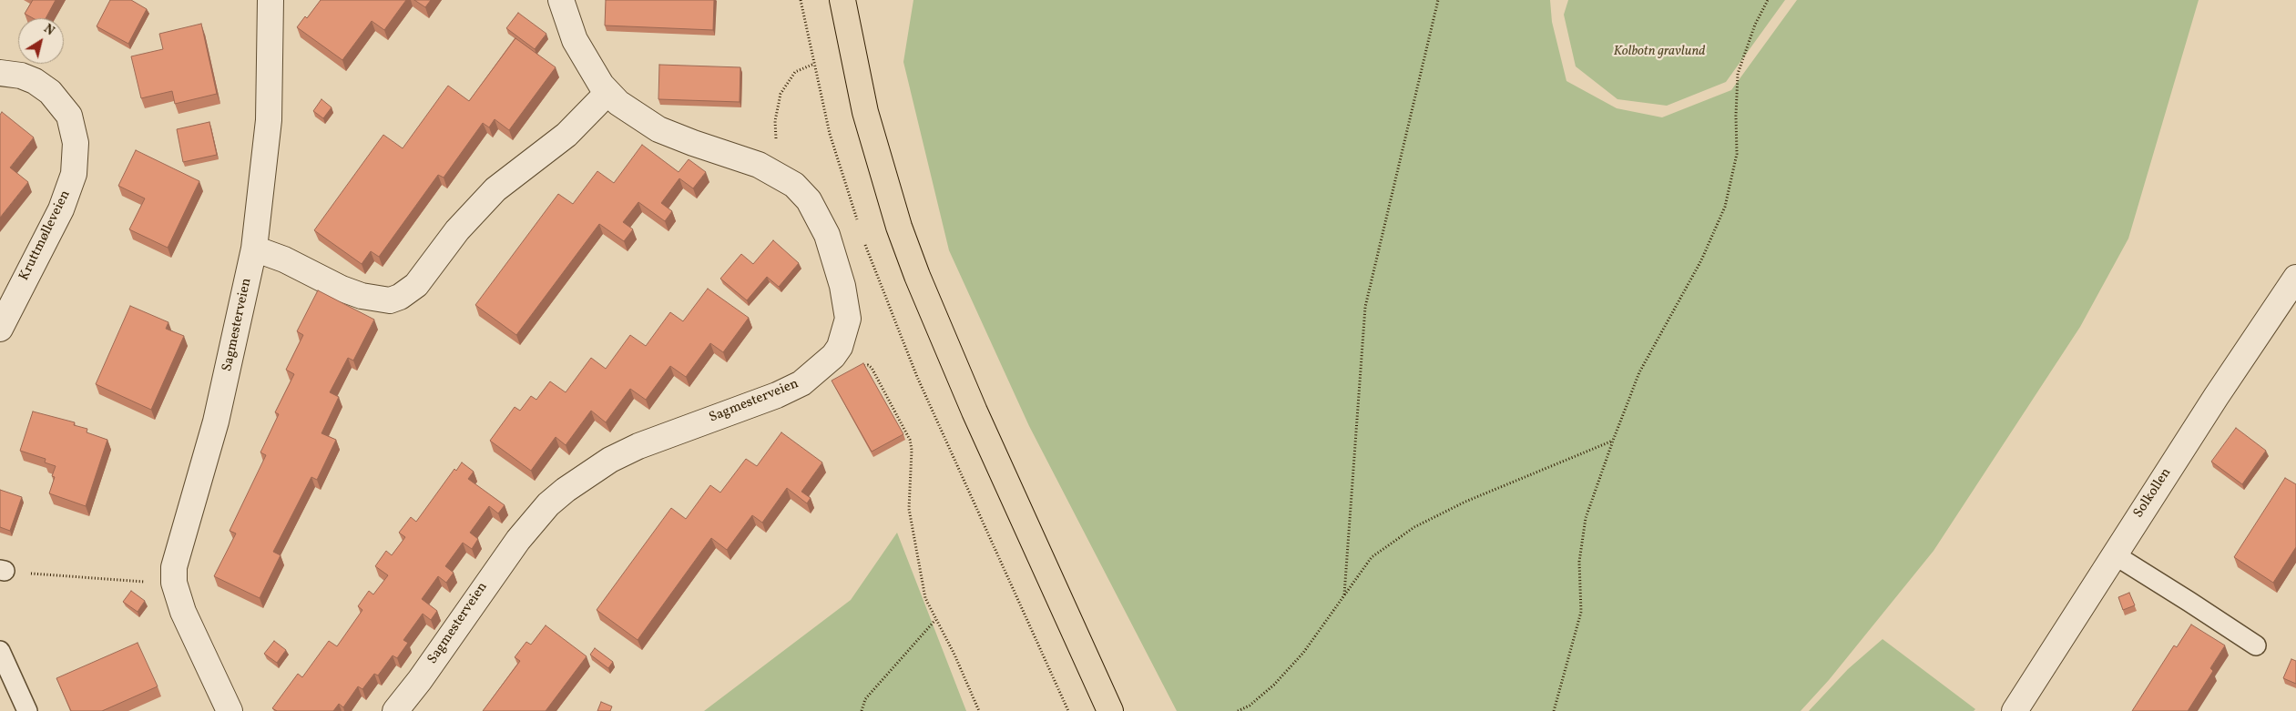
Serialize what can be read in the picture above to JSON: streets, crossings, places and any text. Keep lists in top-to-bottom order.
{
  "streets": {
    "street": ["Kruttmølleveien", "Sagmesterveien", "Solkollen"]
  },
  "parks": ["Kolbotn gravlund"],
  "north": "top right"
}
